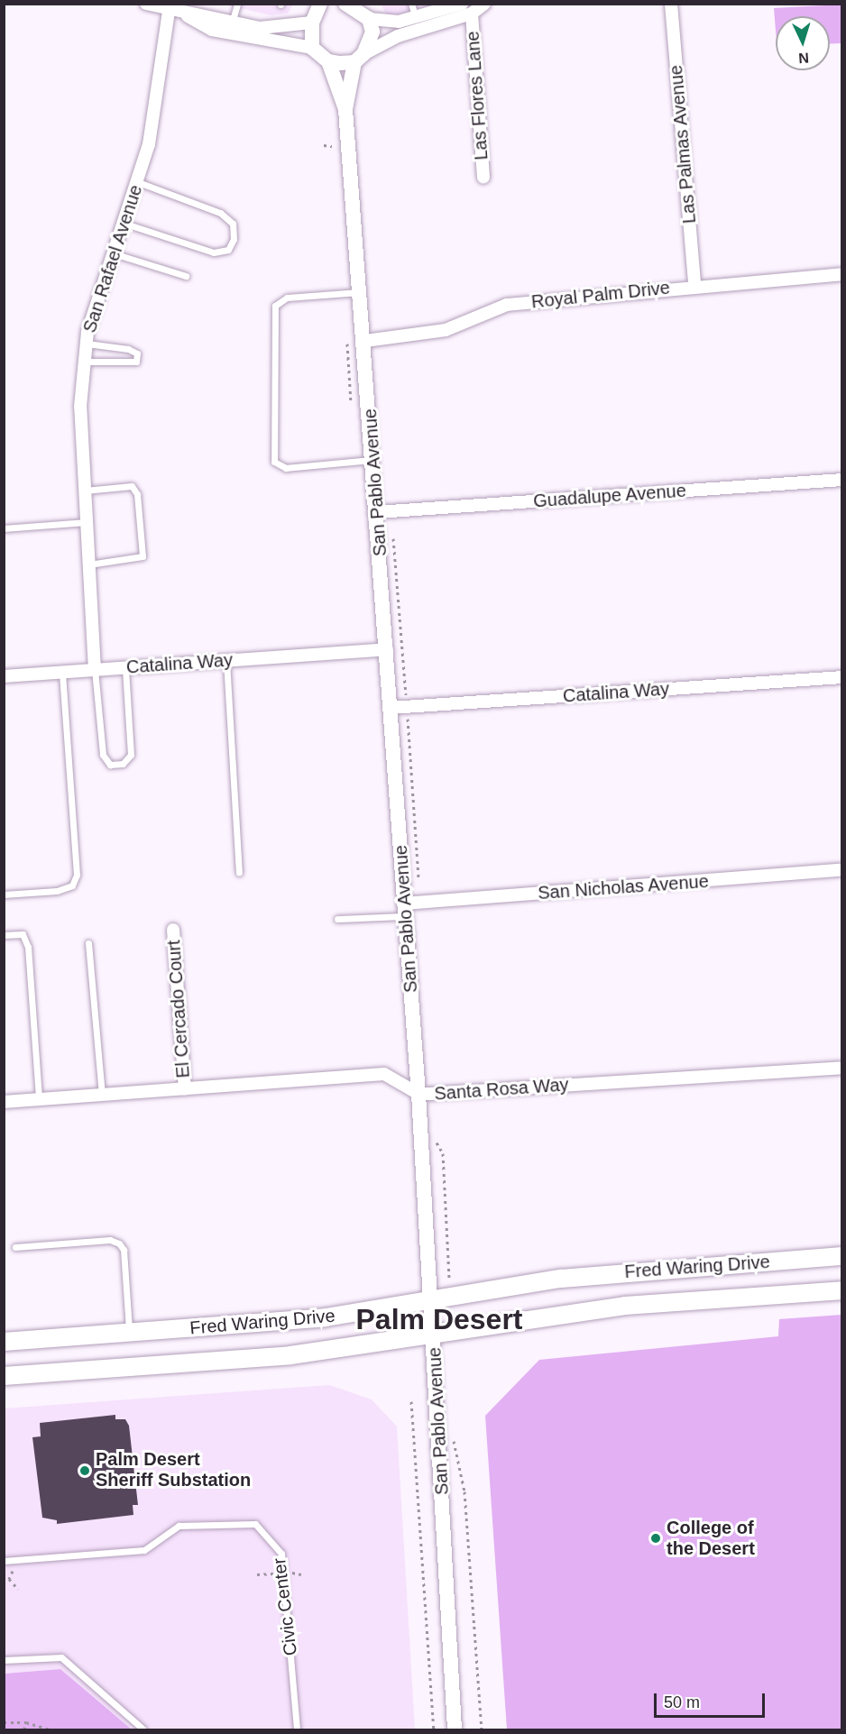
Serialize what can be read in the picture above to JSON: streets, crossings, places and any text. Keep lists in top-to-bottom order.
{
  "streets": {
    "main road": ["Fred Waring Drive"],
    "street": [
      "Las Flores Lane",
      "Las Palmas Avenue",
      "San Rafael Avenue",
      "Royal Palm Drive",
      "San Pablo Avenue",
      "Guadalupe Avenue",
      "Catalina Way",
      "San Nicholas Avenue",
      "El Cercado Court",
      "Santa Rosa Way"
    ],
    "lane": ["Civic Center"]
  },
  "crossings": [
    ["Las Palmas Avenue", "Royal Palm Drive"],
    ["San Rafael Avenue", "Catalina Way"],
    ["Royal Palm Drive", "San Pablo Avenue"],
    ["San Pablo Avenue", "Guadalupe Avenue"],
    ["San Pablo Avenue", "Catalina Way"],
    ["San Pablo Avenue", "San Nicholas Avenue"],
    ["San Pablo Avenue", "Santa Rosa Way"],
    ["San Pablo Avenue", "Fred Waring Drive"],
    ["El Cercado Court", "Santa Rosa Way"]
  ],
  "districts": ["Palm Desert"],
  "places": ["Palm Desert Sheriff Substation", "College of the Desert"],
  "scale_bar": "50 m",
  "north": "bottom"
}
